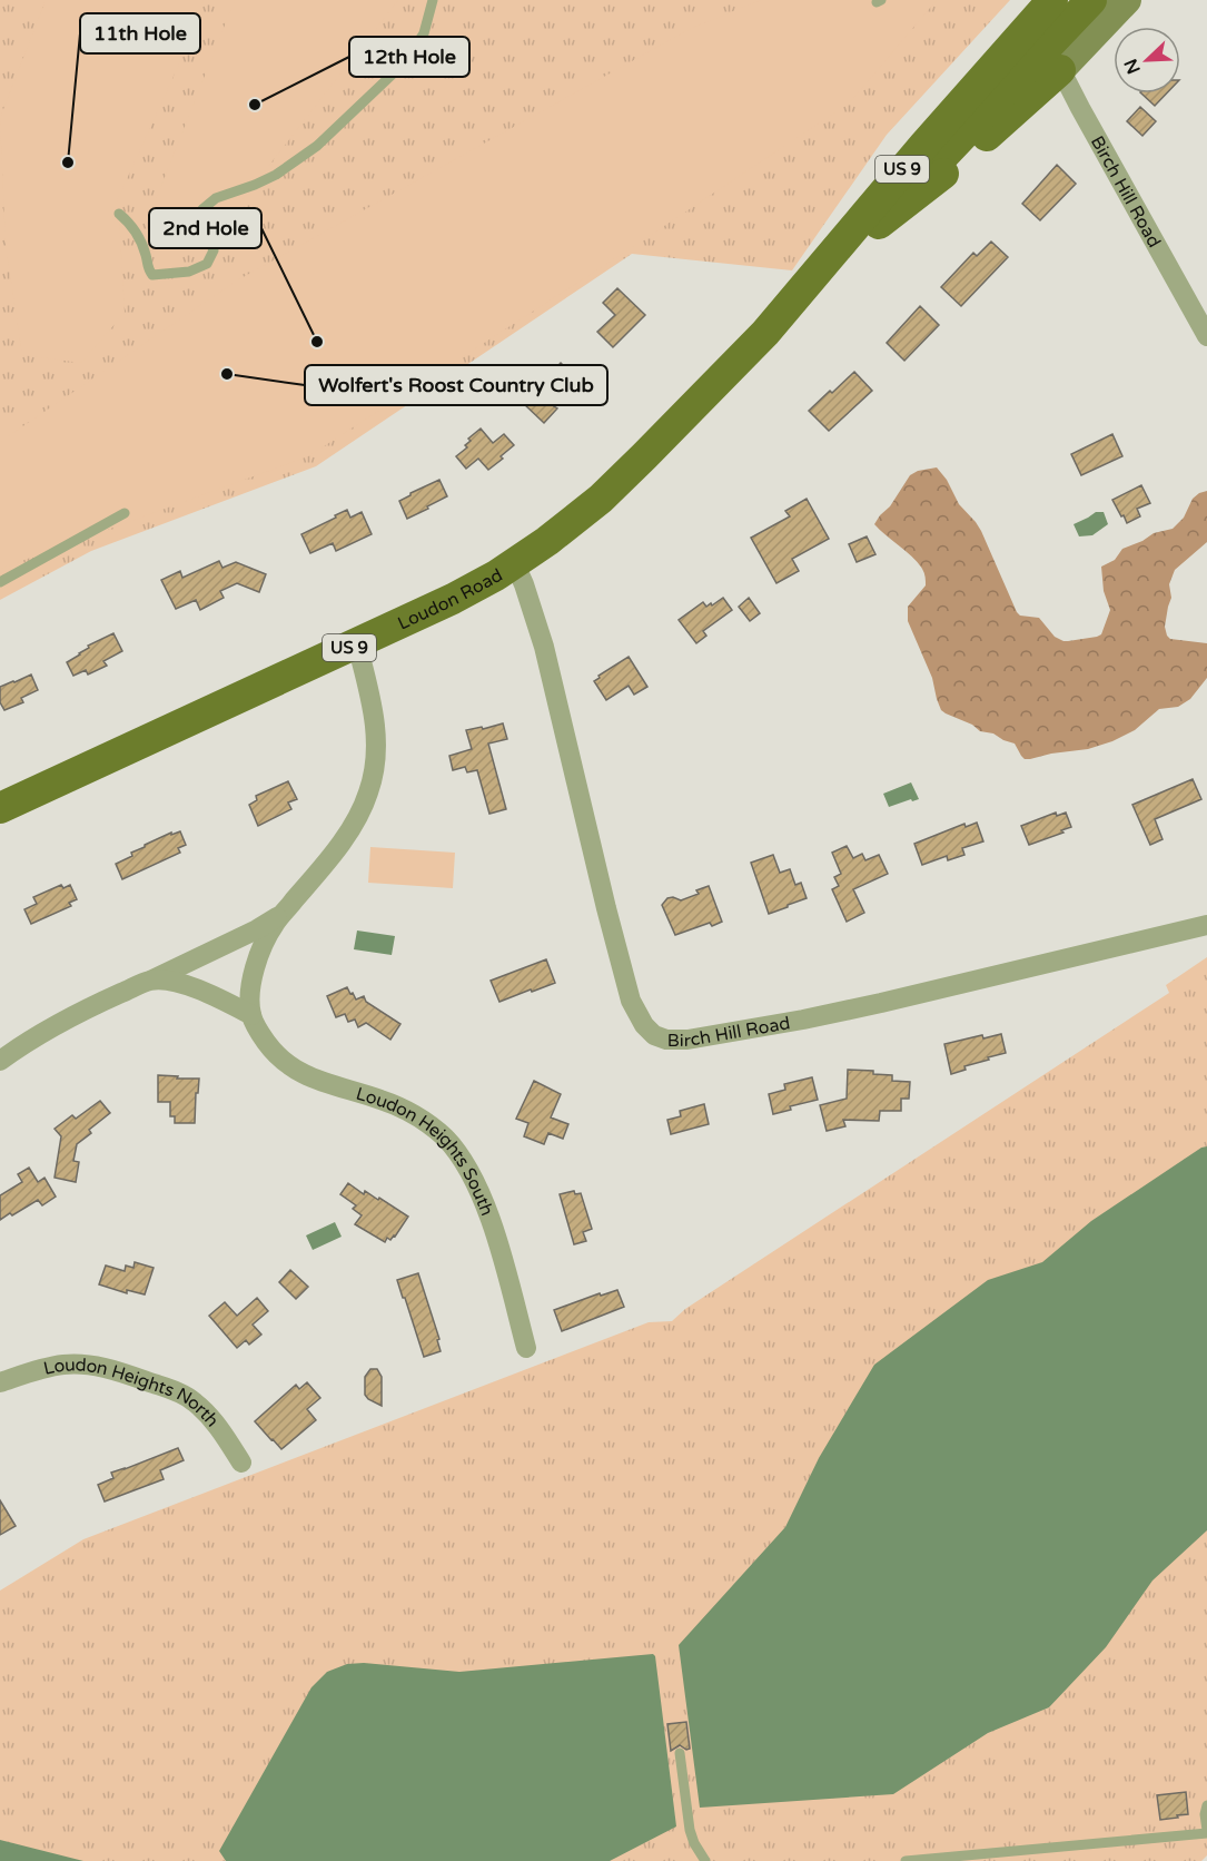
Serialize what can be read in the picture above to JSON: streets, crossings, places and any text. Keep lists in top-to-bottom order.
{
  "streets": {
    "main road": ["US 9", "Loudon Road"],
    "street": ["Birch Hill Road", "Loudon Heights South", "Loudon Heights North"]
  },
  "crossings": [
    ["US 9", "Birch Hill Road"],
    ["US 9", "Loudon Road"],
    ["Birch Hill Road", "Loudon Road"]
  ],
  "places": [
    "12th Hole",
    "11th Hole",
    "2nd Hole",
    "Wolfert's Roost Country Club"
  ],
  "north": "bottom left"
}
